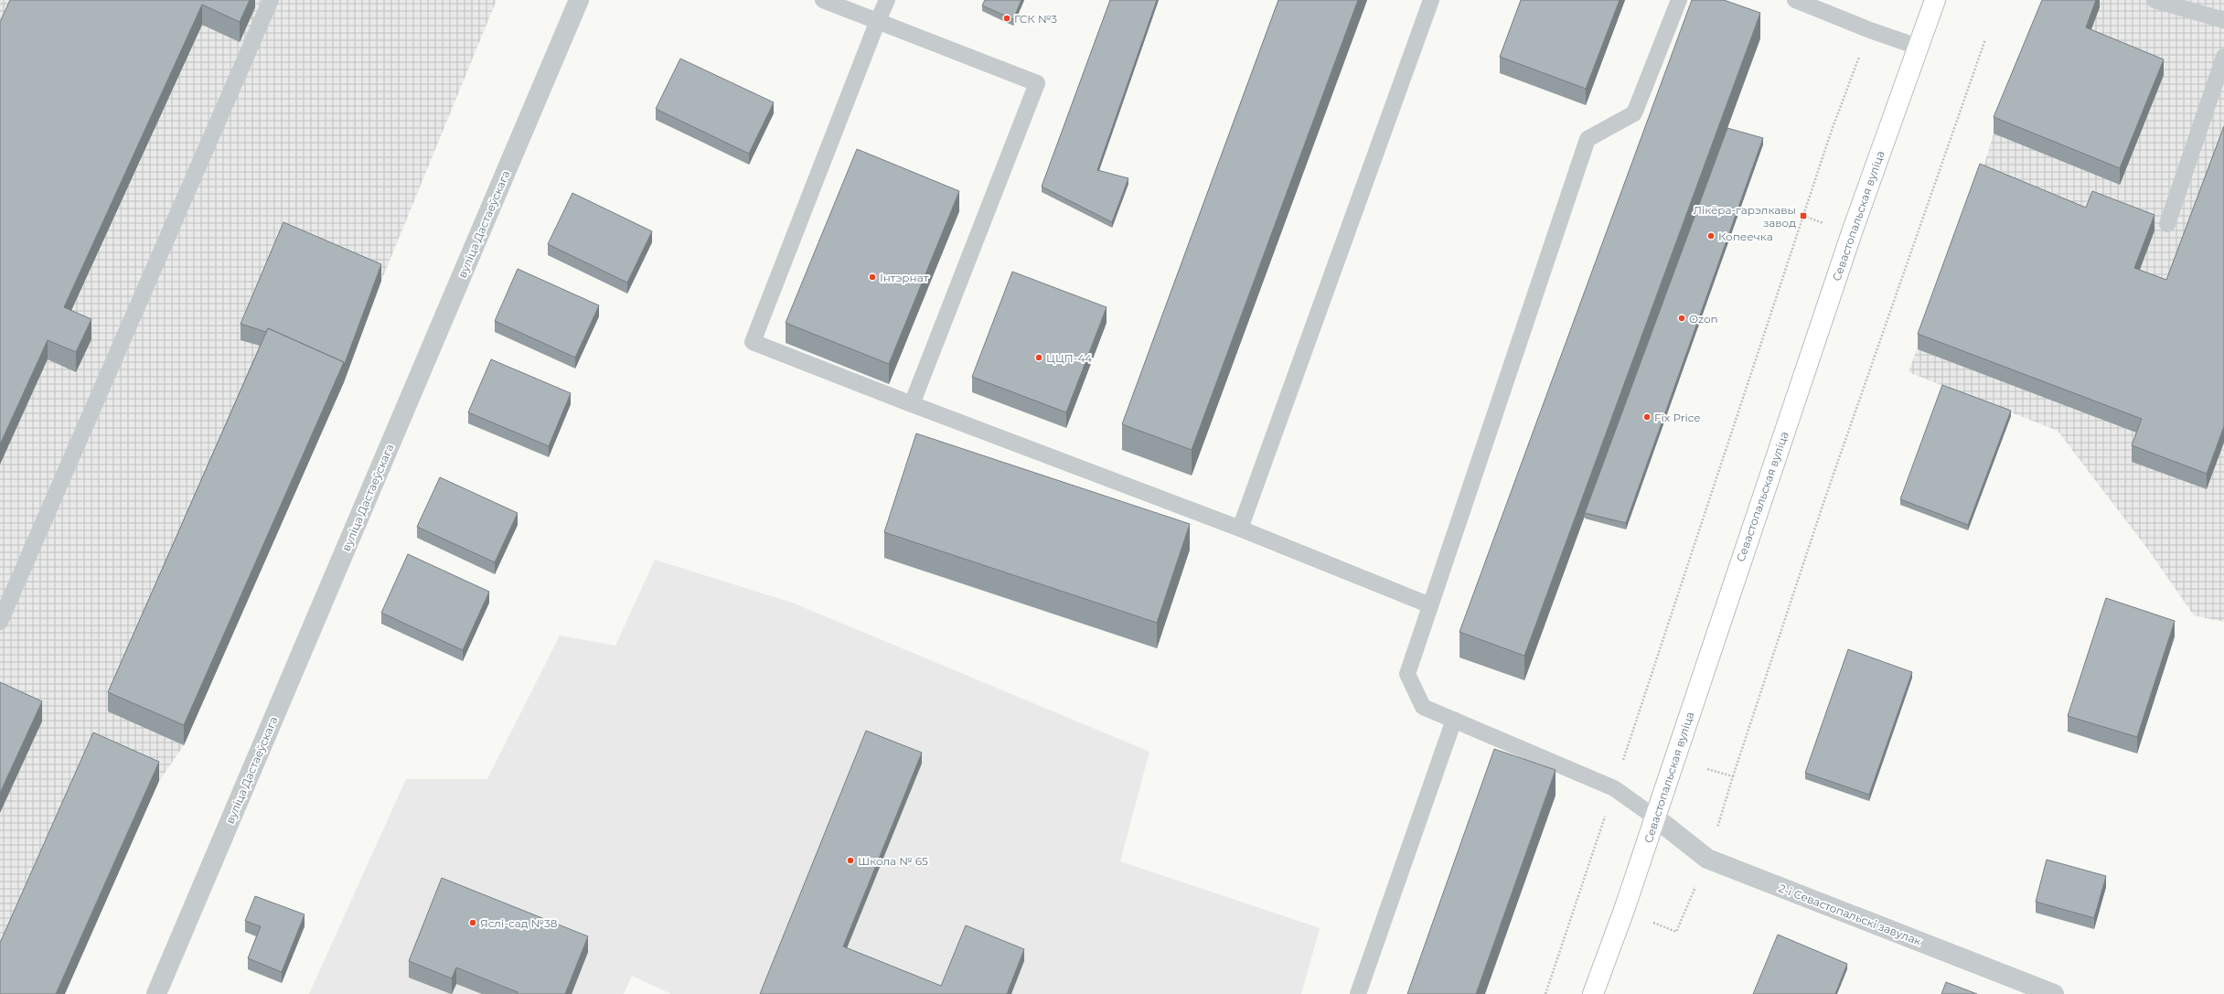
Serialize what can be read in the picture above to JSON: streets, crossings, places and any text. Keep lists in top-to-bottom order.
{
  "streets": {
    "street": ["Севастопальская вуліца", "вуліца Дастаеўскага", "2-і Севастопальскі завулак"]
  },
  "crossings": [
    ["Севастопальская вуліца", "2-і Севастопальскі завулак"]
  ],
  "places": {
    "other": [
      "ГСК №3",
      "Копеечка",
      "Інтэрнат",
      "Ozon",
      "ЦЦП-44",
      "Fix Price",
      "Школа № 65",
      "Яслі-сад №38"
    ],
    "transit": ["Лікёра-гарэлкавы завод"]
  }
}
